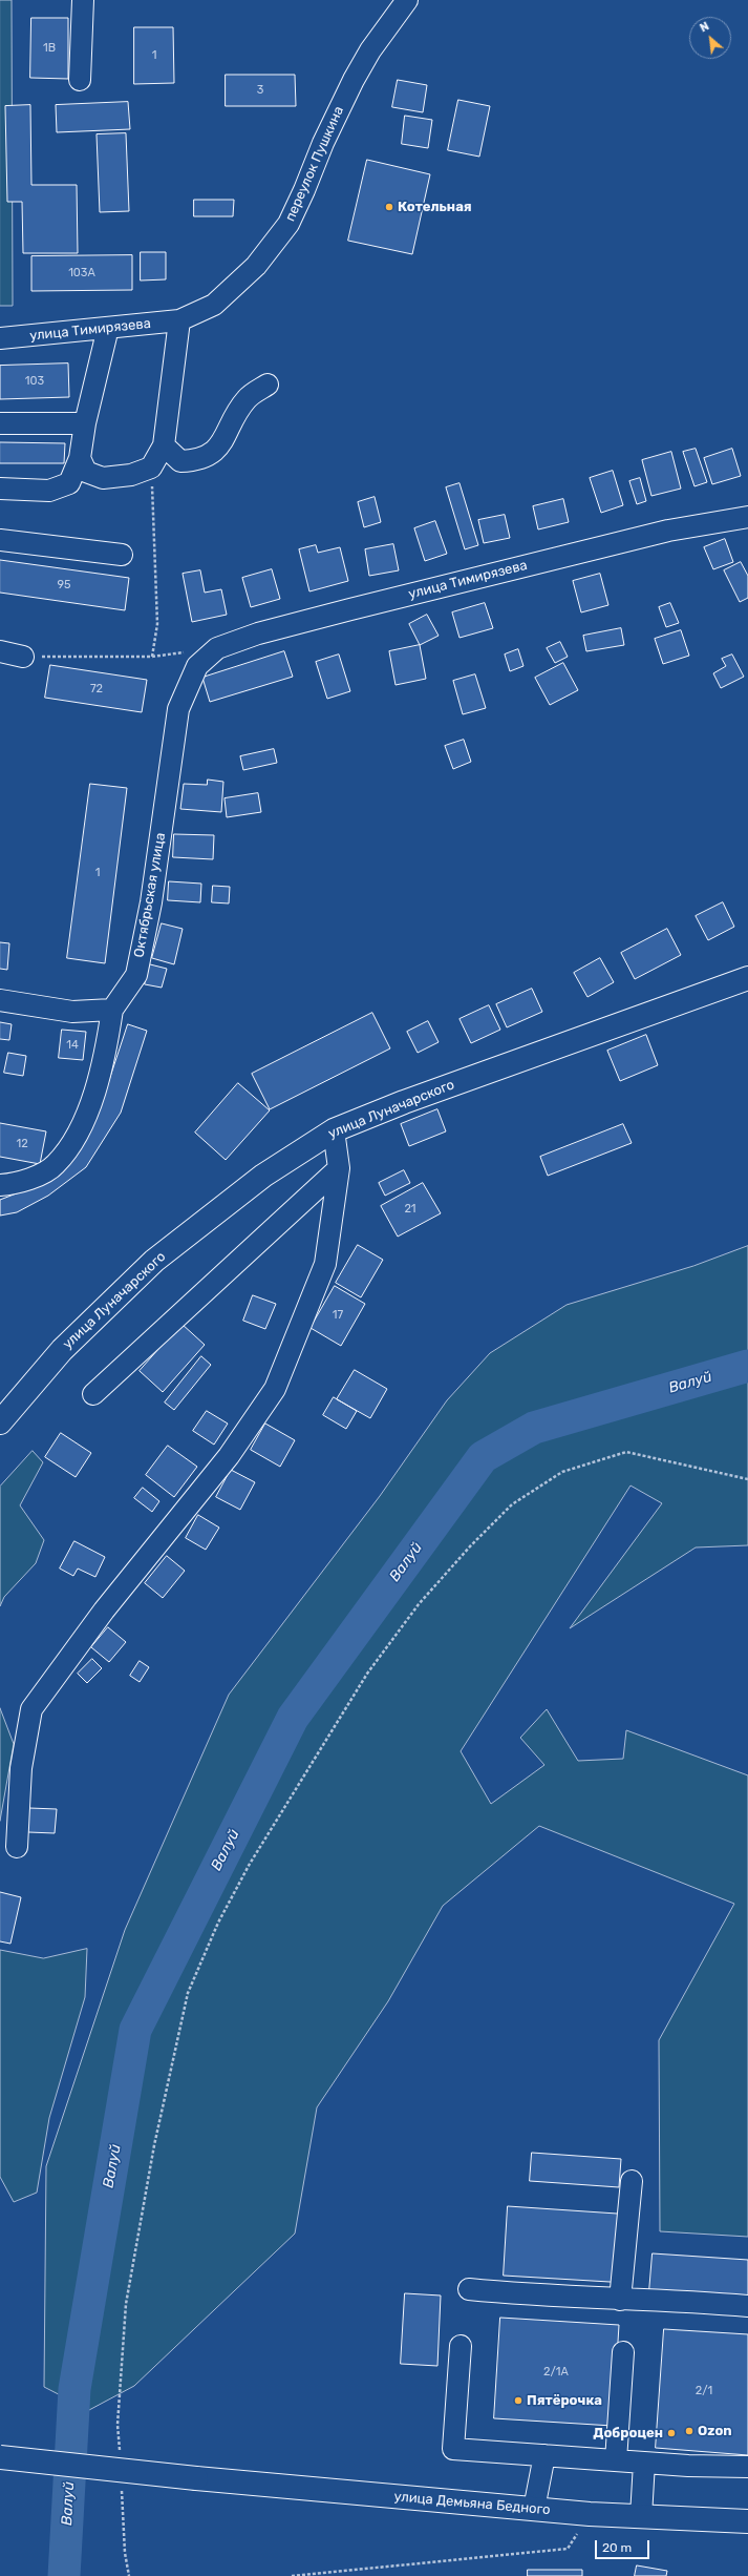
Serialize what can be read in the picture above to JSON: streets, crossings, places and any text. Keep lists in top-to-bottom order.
{
  "streets": {
    "main road": ["улица Луначарского", "улица Демьяна Бедного"],
    "street": ["переулок Пушкина", "улица Тимирязева", "Октябрьская улица"]
  },
  "crossings": [
    ["переулок Пушкина", "улица Тимирязева"],
    ["улица Тимирязева", "Октябрьская улица"]
  ],
  "water": ["Валуй"],
  "places": [
    "Котельная",
    "Пятёрочка",
    "Ozon",
    "Доброцен"
  ],
  "house_numbers": [
    "1В",
    "1",
    "3",
    "103А",
    "103",
    "95",
    "72",
    "1",
    "14",
    "12",
    "21",
    "17",
    "2/1А",
    "2/1"
  ],
  "scale_bar": "20 m",
  "north": "top left"
}
